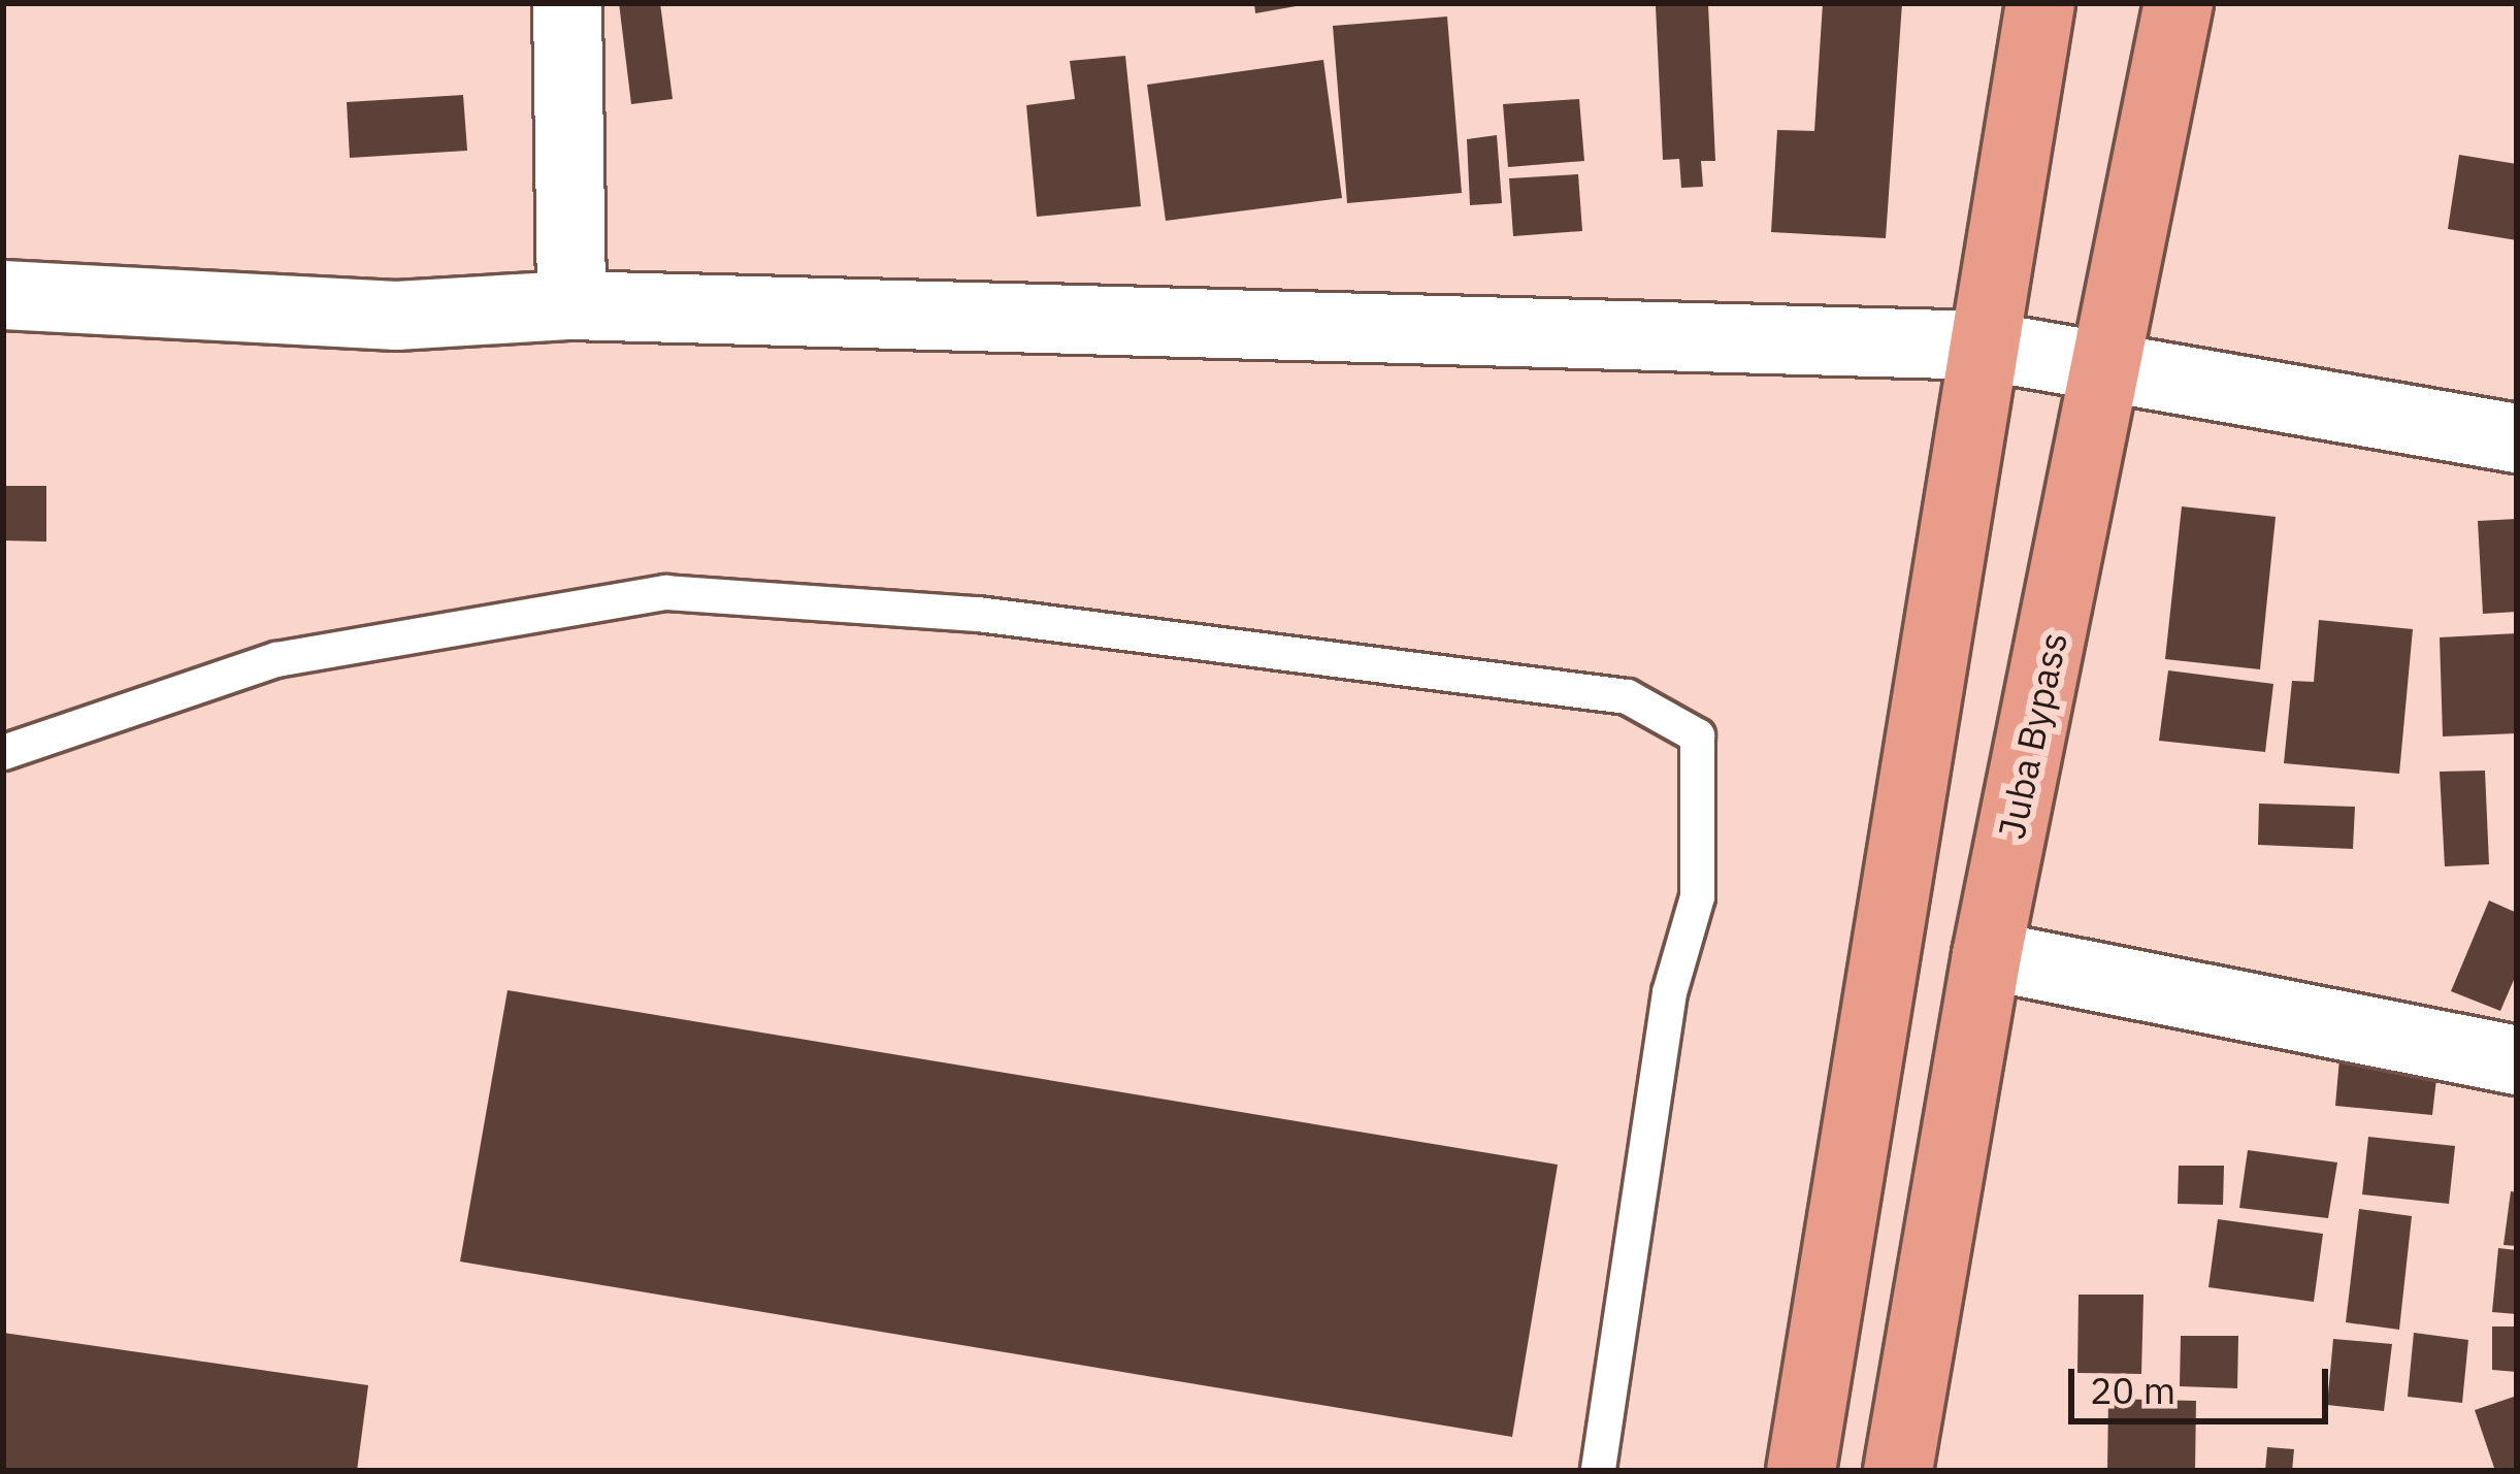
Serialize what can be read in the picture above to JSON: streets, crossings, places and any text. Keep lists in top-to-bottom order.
{
  "streets": {
    "main road": ["Juba Bypass"]
  },
  "scale_bar": "20 m"
}
